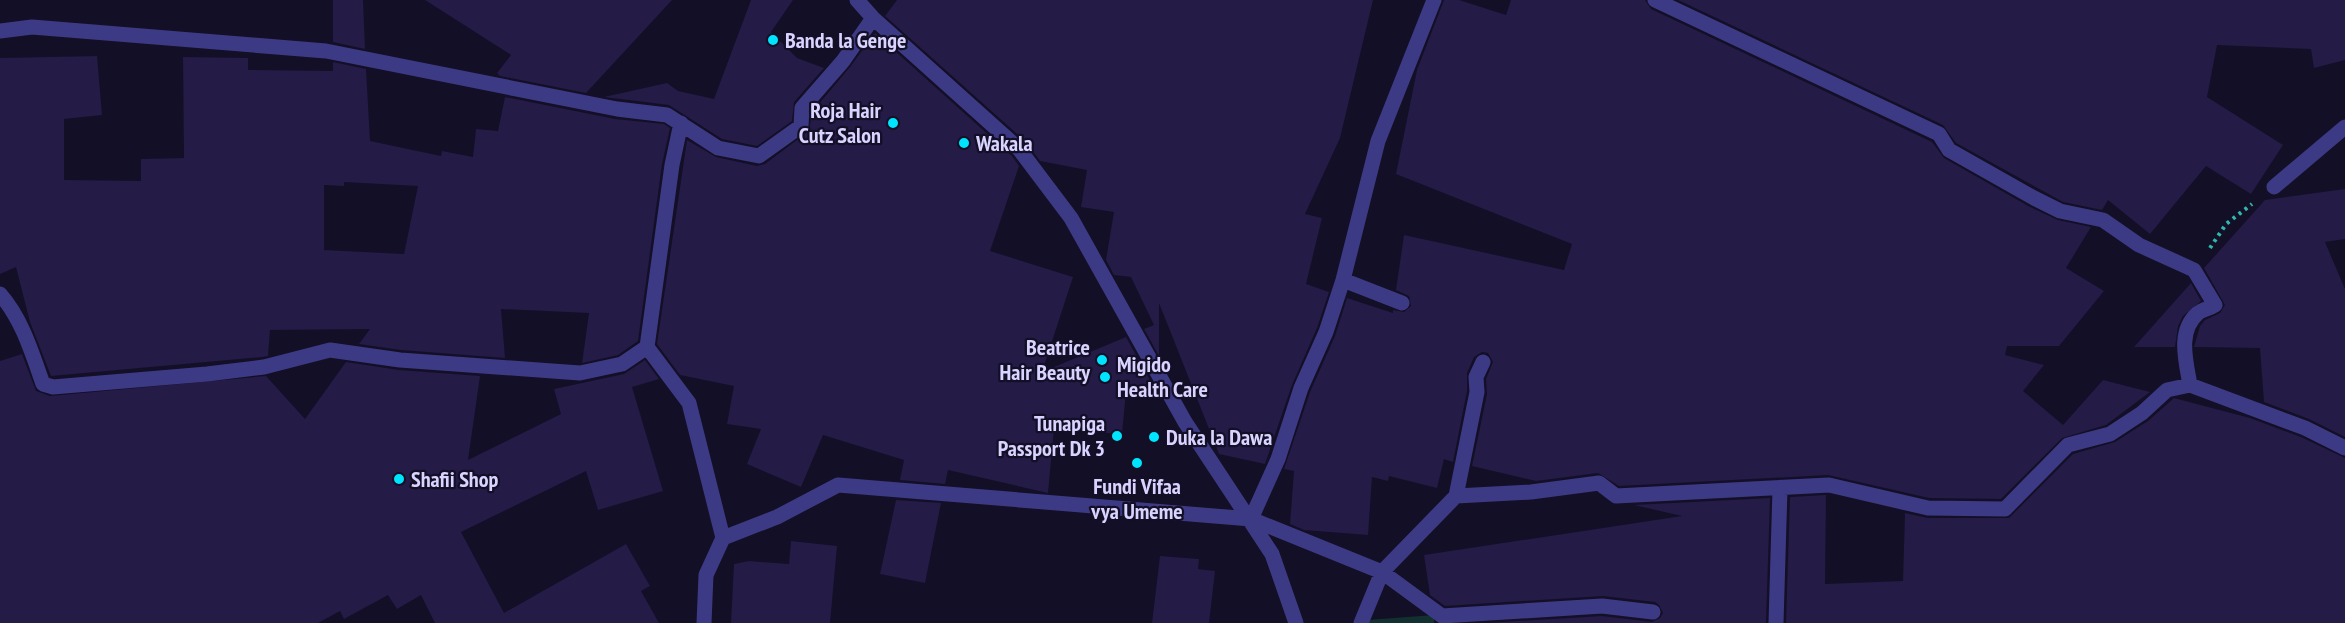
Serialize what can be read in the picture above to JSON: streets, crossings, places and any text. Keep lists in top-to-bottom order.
{
  "places": [
    "Banda la Genge",
    "Roja Hair Cutz Salon",
    "Wakala",
    "Beatrice Hair Beauty",
    "Migido Health Care",
    "Tunapiga Passport Dk 3",
    "Duka la Dawa",
    "Fundi Vifaa vya Umeme",
    "Shafii Shop"
  ]
}
